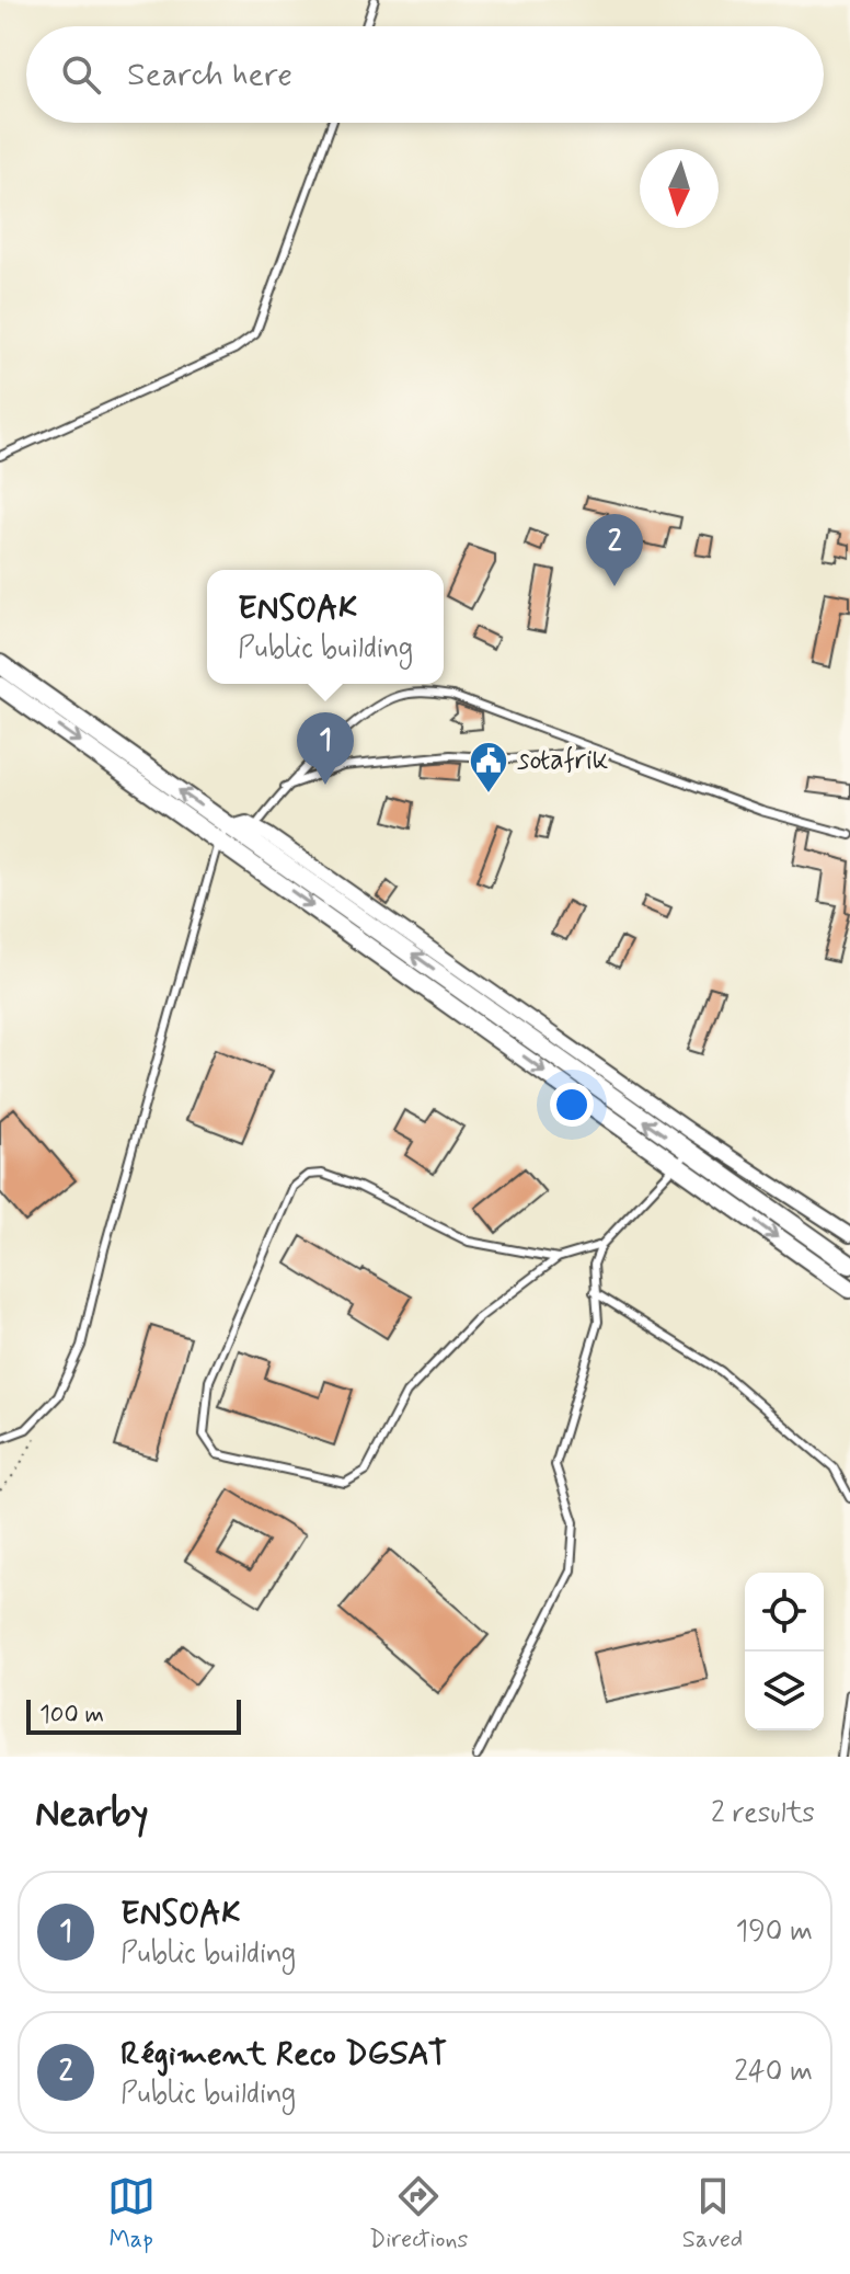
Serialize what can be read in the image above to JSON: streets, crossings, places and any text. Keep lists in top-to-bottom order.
{
  "places": {
    "public building": ["sotafrik"]
  },
  "scale_bar": "100 m",
  "north": "bottom",
  "page": {
    "search": "Search here",
    "pins": ["2", "1"],
    "popup": ["ENSOAK", "Public building"],
    "scale": "100 m",
    "heading": ["Nearby", "2 results"],
    "list": [
      {
        "mark": "1",
        "name": "ENSOAK",
        "note": "Public building",
        "value": "190 m"
      },
      {
        "mark": "2",
        "name": "Régiment Reco DGSAT",
        "note": "Public building",
        "value": "240 m"
      }
    ],
    "nav": ["Map", "Directions", "Saved"]
  }
}
